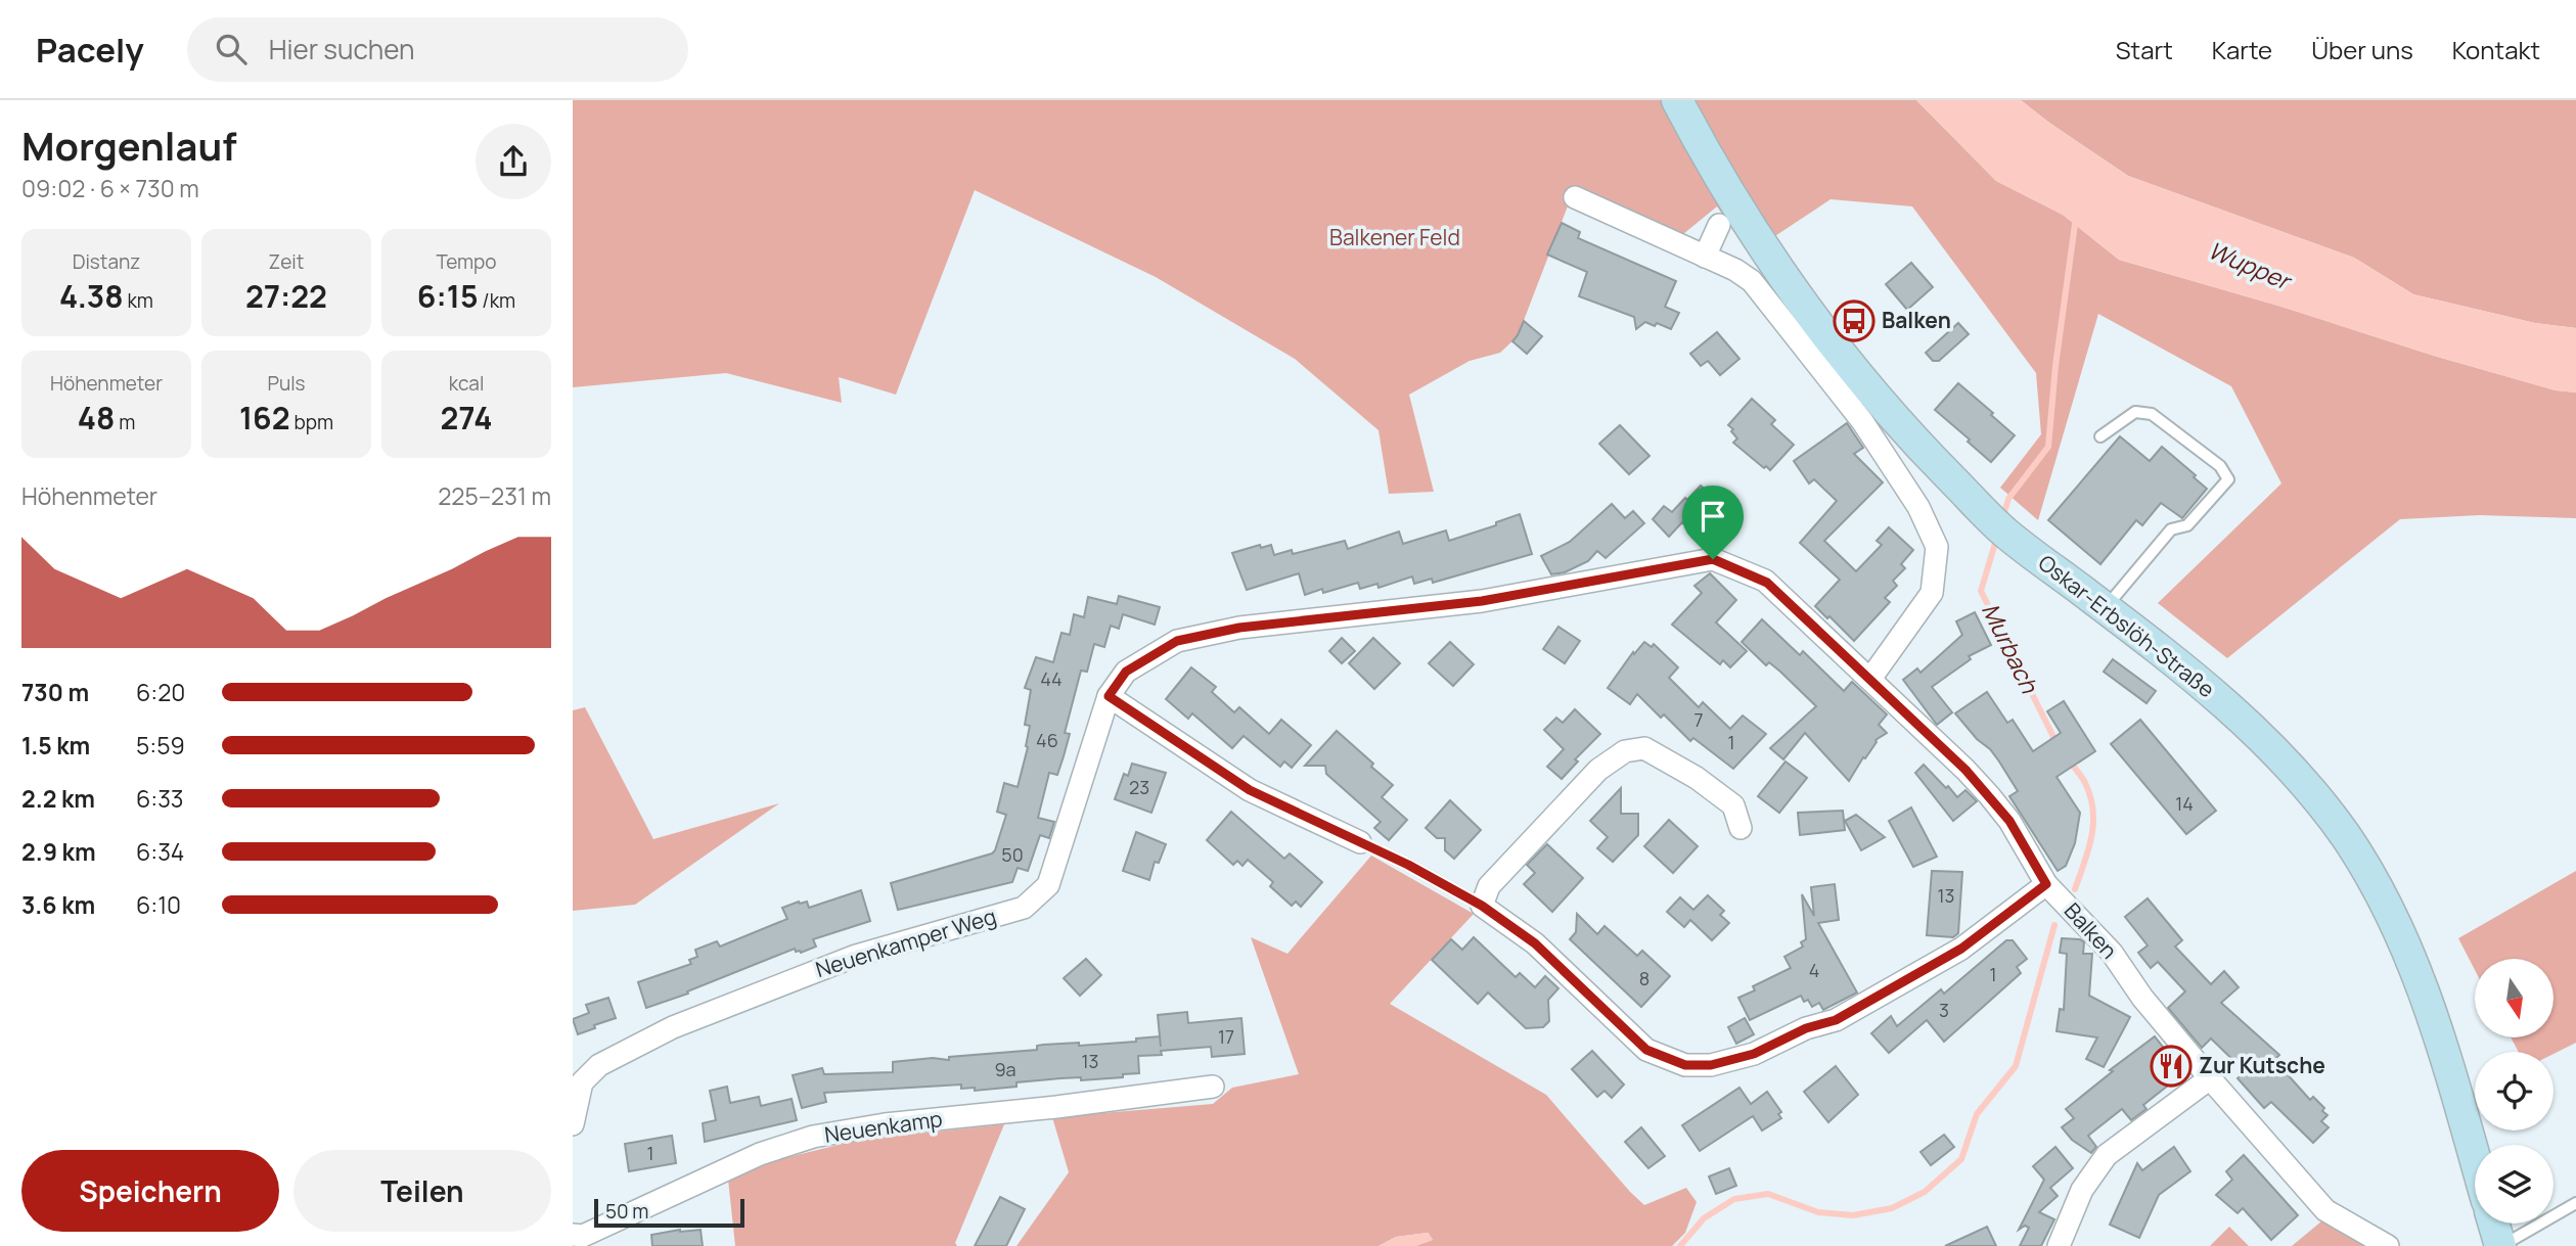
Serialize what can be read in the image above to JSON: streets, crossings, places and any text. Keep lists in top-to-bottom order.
{
  "streets": {
    "main road": ["Oskar-Erbslöh-Straße"],
    "street": ["Balken", "Neuenkamper Weg", "Neuenkamp"]
  },
  "crossings": [
    ["Balken", "Neuenkamper Weg"]
  ],
  "water": ["Wupper", "Murbach"],
  "parks": ["Balkener Feld"],
  "places": {
    "bus stop": ["Balken"],
    "restaurant": ["Zur Kutsche"]
  },
  "house_numbers": [
    "44",
    "7",
    "46",
    "1",
    "23",
    "14",
    "50",
    "13",
    "4",
    "1",
    "8",
    "3",
    "17",
    "13",
    "9a",
    "1"
  ],
  "scale_bar": "50 m",
  "north": "bottom",
  "page": {
    "header": "Pacely",
    "search": "Hier suchen",
    "nav": [
      "Start",
      "Karte",
      "Über uns",
      "Kontakt"
    ],
    "heading": ["Morgenlauf", "09:02 · 6 × 730 m"],
    "stats": [
      ["Distanz", "4.38 km"],
      ["Zeit", "27:22"],
      ["Tempo", "6:15 /km"],
      ["Höhenmeter", "48 m"],
      ["Puls", "162 bpm"],
      ["kcal", "274"]
    ],
    "chart": ["Höhenmeter", "225–231 m"],
    "list": [
      {
        "name": "730 m",
        "note": "6:20"
      },
      {
        "name": "1.5 km",
        "note": "5:59"
      },
      {
        "name": "2.2 km",
        "note": "6:33"
      },
      {
        "name": "2.9 km",
        "note": "6:34"
      },
      {
        "name": "3.6 km",
        "note": "6:10"
      }
    ],
    "buttons": ["Speichern", "Teilen"],
    "scale": "50 m"
  }
}
